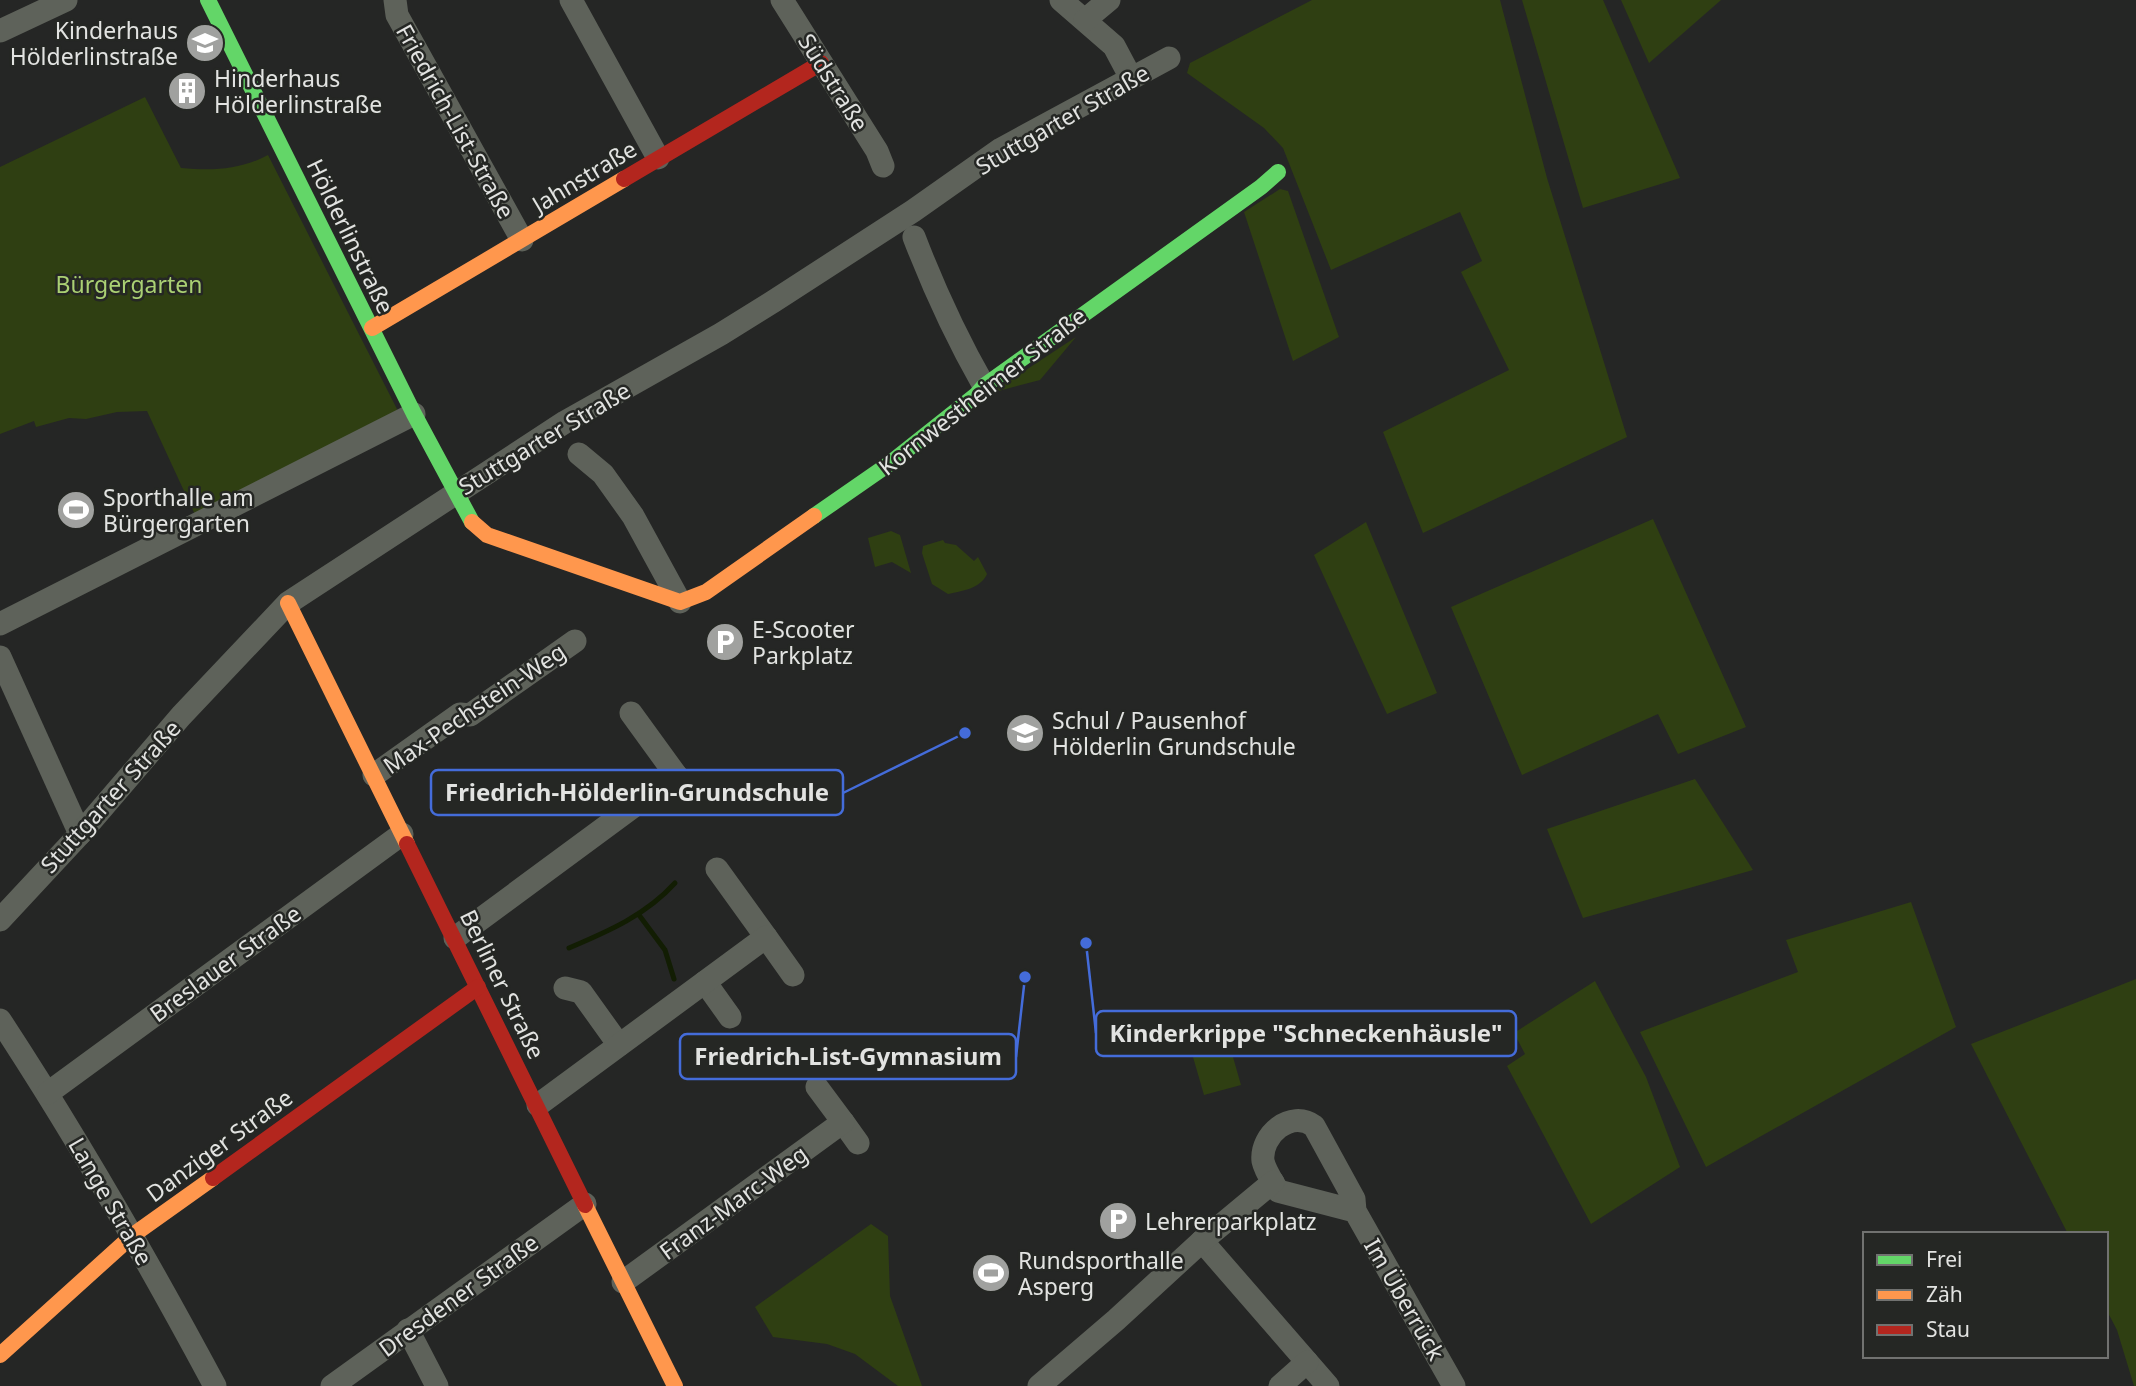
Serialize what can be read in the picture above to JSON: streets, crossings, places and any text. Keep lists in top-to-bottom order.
{
  "streets": {
    "street": [
      "Südstraße",
      "Stuttgarter Straße",
      "Friedrich-List-Straße",
      "Jahnstraße",
      "Hölderlinstraße",
      "Kornwestheimer Straße",
      "Max-Pechstein-Weg",
      "Breslauer Straße",
      "Berliner Straße",
      "Danziger Straße",
      "Lange Straße",
      "Franz-Marc-Weg",
      "Dresdener Straße",
      "Im Überrück"
    ]
  },
  "crossings": [
    ["Südstraße", "Jahnstraße"],
    ["Stuttgarter Straße", "Hölderlinstraße"],
    ["Stuttgarter Straße", "Berliner Straße"],
    ["Friedrich-List-Straße", "Jahnstraße"],
    ["Jahnstraße", "Hölderlinstraße"],
    ["Max-Pechstein-Weg", "Berliner Straße"],
    ["Breslauer Straße", "Berliner Straße"],
    ["Breslauer Straße", "Lange Straße"],
    ["Berliner Straße", "Danziger Straße"],
    ["Berliner Straße", "Franz-Marc-Weg"],
    ["Berliner Straße", "Dresdener Straße"],
    ["Danziger Straße", "Lange Straße"]
  ],
  "parks": ["Bürgergarten"],
  "places": {
    "school or university": ["Kinderhaus Hölderlinstraße", "Schul / Pausenhof Hölderlin Grundschule"],
    "building": ["Hinderhaus Hölderlinstraße"],
    "sports": ["Sporthalle am Bürgergarten", "Rundsporthalle Asperg"],
    "parking": ["E-Scooter Parkplatz", "Lehrerparkplatz"],
    "other": ["Friedrich-Hölderlin-Grundschule", "Kinderkrippe \"Schneckenhäusle\"", "Friedrich-List-Gymnasium"]
  },
  "legend": ["Frei", "Zäh", "Stau"]
}
